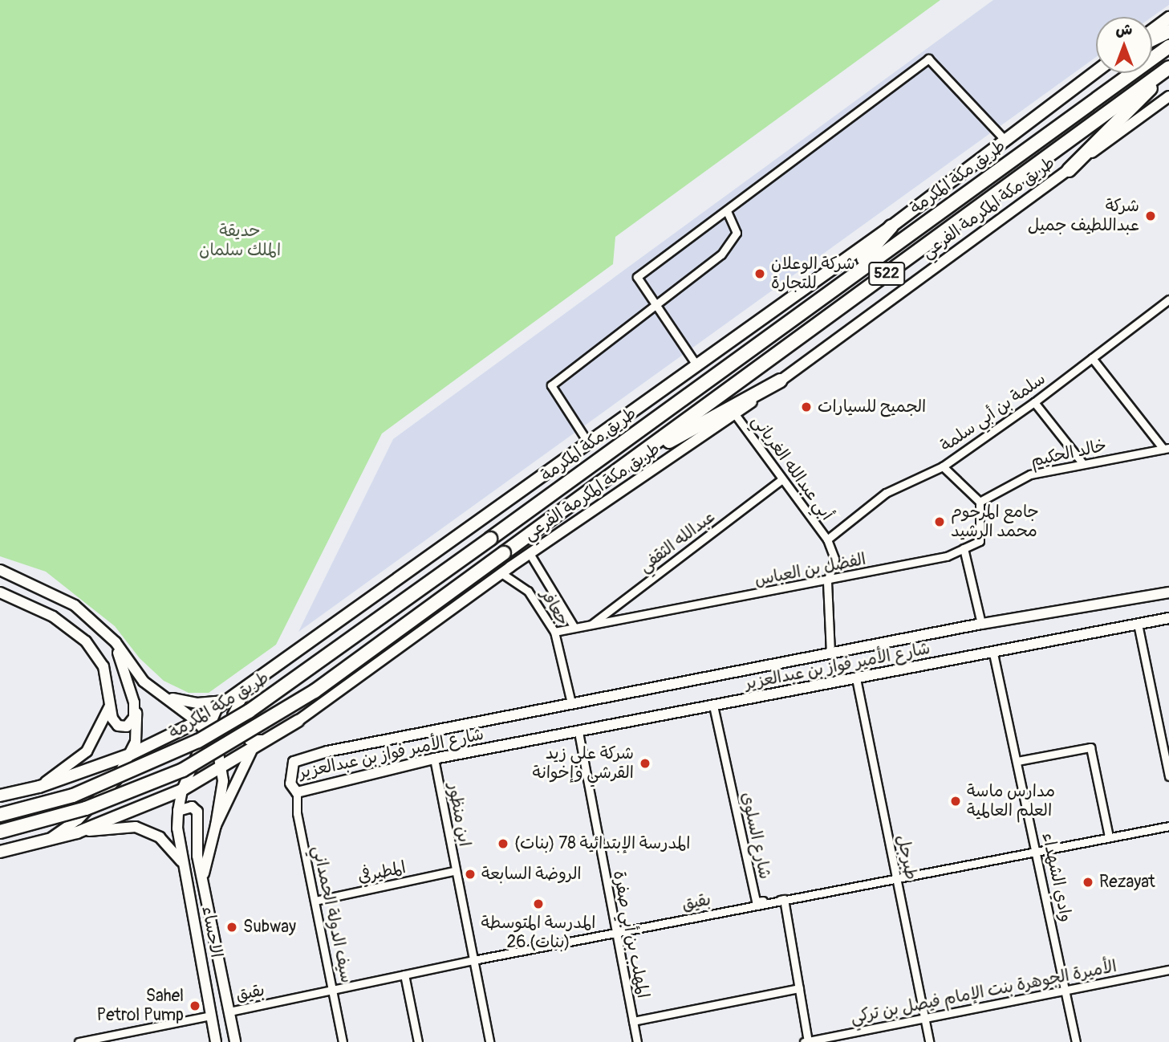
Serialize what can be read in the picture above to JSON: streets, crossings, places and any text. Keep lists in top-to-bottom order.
{
  "streets": {
    "highway": ["طريق مكة المكرمة", "522"],
    "main road": ["طريق مكة المكرمة الفرعي", "شارع الأمير فواز بن عبدالعزير", "الاحساء"],
    "street": [
      "سلمة بن أبي سلمة",
      "خالد الحكيم",
      "أبي عبدالله الغرياني",
      "عبدالله الثقفي",
      "الفضل بن العباس",
      "جعافر",
      "ابن منظور",
      "شارع السلوى",
      "طبرجل",
      "المطيرفي",
      "وادي الشهداء",
      "بقيق",
      "سيف الدولة الحمداني",
      "المهلب بن أبي صفرة",
      "الأميرة الجوهرة بنت الإمام فيصل بن تركي"
    ]
  },
  "crossings": [
    ["طريق مكة المكرمة الفرعي", "أبي عبدالله الغرياني"],
    ["طريق مكة المكرمة الفرعي", "جعافر"],
    ["طريق مكة المكرمة الفرعي", "الاحساء"],
    ["سلمة بن أبي سلمة", "أبي عبدالله الغرياني"],
    ["خالد الحكيم", "الفضل بن العباس"],
    ["أبي عبدالله الغرياني", "عبدالله الثقفي"],
    ["عبدالله الثقفي", "الفضل بن العباس"],
    ["الفضل بن العباس", "جعافر"],
    ["جعافر", "شارع الأمير فواز بن عبدالعزير"],
    ["شارع الأمير فواز بن عبدالعزير", "ابن منظور"],
    ["شارع الأمير فواز بن عبدالعزير", "شارع السلوى"],
    ["شارع الأمير فواز بن عبدالعزير", "طبرجل"],
    ["شارع الأمير فواز بن عبدالعزير", "وادي الشهداء"],
    ["شارع الأمير فواز بن عبدالعزير", "سيف الدولة الحمداني"],
    ["شارع الأمير فواز بن عبدالعزير", "المهلب بن أبي صفرة"],
    ["ابن منظور", "المطيرفي"],
    ["ابن منظور", "بقيق"],
    ["شارع السلوى", "بقيق"],
    ["شارع السلوى", "الأميرة الجوهرة بنت الإمام فيصل بن تركي"],
    ["طبرجل", "بقيق"],
    ["طبرجل", "الأميرة الجوهرة بنت الإمام فيصل بن تركي"],
    ["المطيرفي", "سيف الدولة الحمداني"],
    ["وادي الشهداء", "بقيق"],
    ["وادي الشهداء", "الأميرة الجوهرة بنت الإمام فيصل بن تركي"],
    ["بقيق", "سيف الدولة الحمداني"],
    ["بقيق", "المهلب بن أبي صفرة"]
  ],
  "parks": ["حديقة الملك سلمان"],
  "places": [
    "شركة عبداللطيف جميل",
    "شركة الوعلان للتجارة",
    "الجميح للسيارات",
    "جامع المرحوم محمد الرشيد",
    "شركة علي زيد القرشي وإخوانة",
    "مدارس ماسة العلم العالمية",
    "المدرسة الإبتدائية 78 (بنات)",
    "الروضة السابعة",
    "Rezayat",
    "المدرسة المتوسطة 26 (بنات)",
    "Subway",
    "Sahel Petrol Pump"
  ],
  "north": "top"
}
